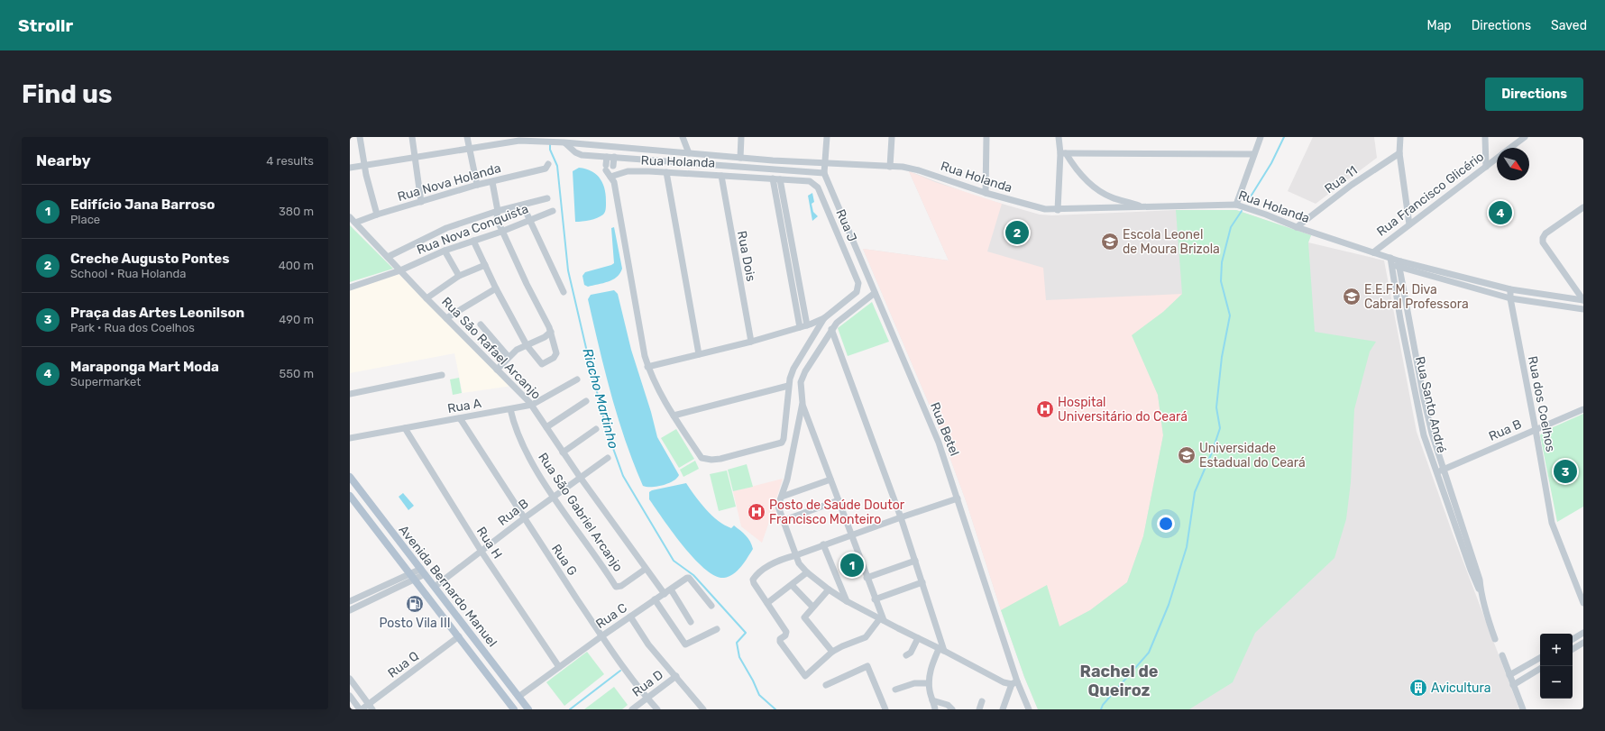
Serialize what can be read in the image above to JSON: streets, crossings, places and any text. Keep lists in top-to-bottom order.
{
  "streets": {
    "main road": ["Avenida Bernardo Manuel"],
    "street": [
      "Rua Holanda",
      "Rua 11",
      "Rua Nova Holanda",
      "Rua Francisco Glicério",
      "Rua J",
      "Rua Nova Conquista",
      "Rua Dois",
      "Rua São Rafael Arcanjo",
      "Rua dos Coelhos",
      "Rua Santo André",
      "Rua A",
      "Rua Betel",
      "Rua B",
      "Rua São Gabriel Arcanjo",
      "Rua H",
      "Rua G",
      "Rua C",
      "Rua Q",
      "Rua D"
    ]
  },
  "crossings": [
    ["Rua Holanda", "Rua 11"],
    ["Rua Holanda", "Rua Francisco Glicério"],
    ["Rua Holanda", "Rua J"],
    ["Rua Holanda", "Rua Dois"],
    ["Rua Holanda", "Rua dos Coelhos"],
    ["Rua Holanda", "Rua Santo André"],
    ["Rua Holanda", "Rua Betel"],
    ["Rua Nova Holanda", "Rua São Rafael Arcanjo"],
    ["Rua Nova Conquista", "Rua São Rafael Arcanjo"],
    ["Rua São Rafael Arcanjo", "Rua A"],
    ["Rua São Rafael Arcanjo", "Rua B"],
    ["Rua São Rafael Arcanjo", "Rua São Gabriel Arcanjo"],
    ["Rua São Rafael Arcanjo", "Rua C"],
    ["Rua dos Coelhos", "Rua B"],
    ["Rua Santo André", "Rua B"],
    ["Rua A", "Rua São Gabriel Arcanjo"],
    ["Rua A", "Rua H"],
    ["Rua A", "Rua G"],
    ["Rua B", "Rua São Gabriel Arcanjo"],
    ["Rua B", "Rua H"],
    ["Rua B", "Rua G"],
    ["Rua B", "Avenida Bernardo Manuel"],
    ["Rua H", "Rua C"],
    ["Rua G", "Rua C"],
    ["Rua G", "Rua D"],
    ["Avenida Bernardo Manuel", "Rua C"],
    ["Avenida Bernardo Manuel", "Rua Q"]
  ],
  "districts": ["Rachel de Queiroz"],
  "water": ["Riacho Martinho"],
  "places": {
    "school or university": ["Escola Leonel de Moura Brizola", "E.E.F.M. Diva Cabral Professora", "Universidade Estadual do Ceará"],
    "hospital": ["Hospital Universitário do Ceará", "Posto de Saúde Doutor Francisco Monteiro"],
    "fuel station": ["Posto Vila III"],
    "building": ["Avicultura"]
  },
  "north": "bottom right",
  "page": {
    "header": "Strollr",
    "nav": ["Map", "Directions", "Saved"],
    "buttons": "Directions",
    "title": "Find us",
    "heading": ["Nearby", "4 results"],
    "list": [
      {
        "mark": "1",
        "name": "Edifício Jana Barroso",
        "note": "Place",
        "value": "380 m"
      },
      {
        "mark": "2",
        "name": "Creche Augusto Pontes",
        "note": "School · Rua Holanda",
        "value": "400 m"
      },
      {
        "mark": "3",
        "name": "Praça das Artes Leonilson",
        "note": "Park · Rua dos Coelhos",
        "value": "490 m"
      },
      {
        "mark": "4",
        "name": "Maraponga Mart Moda",
        "note": "Supermarket",
        "value": "550 m"
      }
    ],
    "pins": [
      "4",
      "2",
      "3",
      "1"
    ],
    "map_buttons": ["+", "−"]
  }
}
